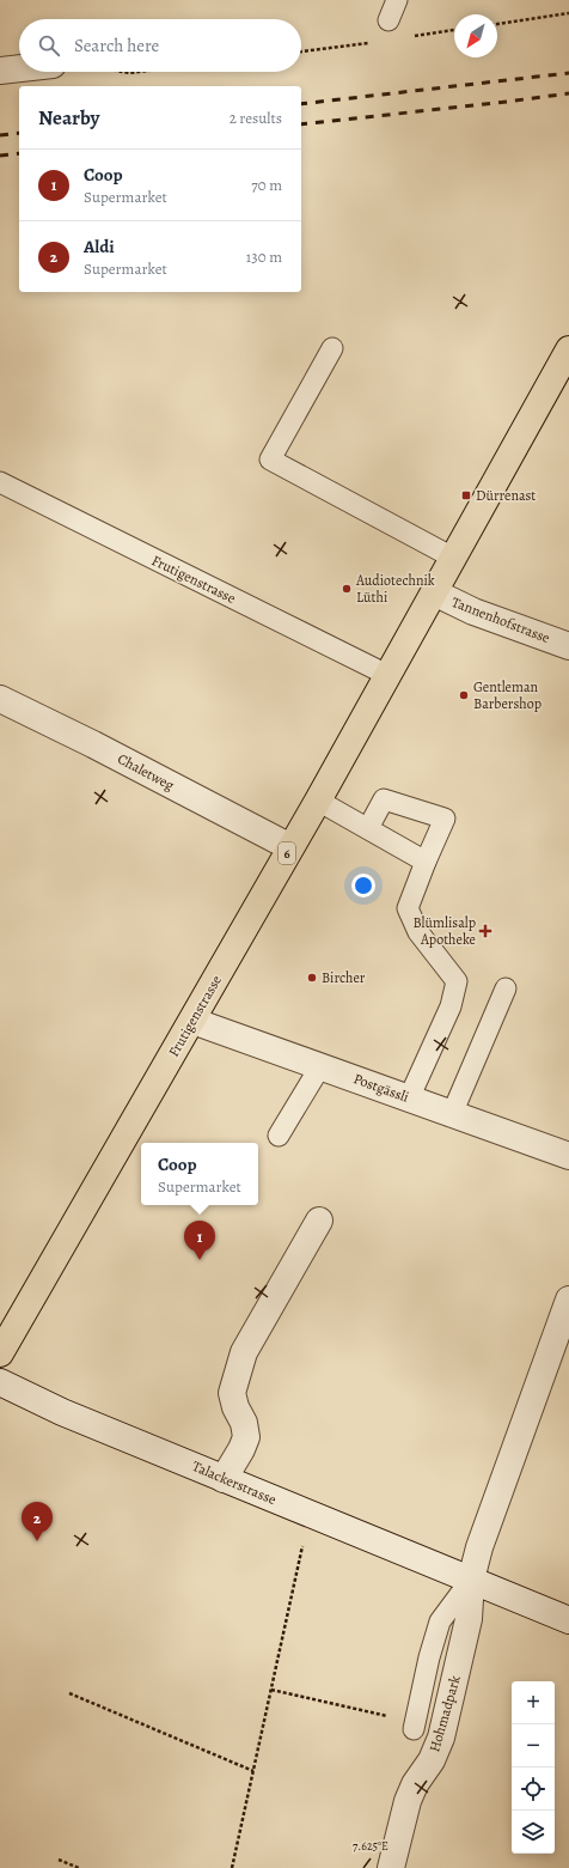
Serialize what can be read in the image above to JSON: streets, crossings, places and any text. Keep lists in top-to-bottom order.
{
  "streets": {
    "main road": ["Frutigenstrasse", "6"],
    "street": [
      "Tannenhofstrasse",
      "Chaletweg",
      "Postgässli",
      "Talackerstrasse",
      "Hohmadpark"
    ]
  },
  "crossings": [
    ["Frutigenstrasse", "Tannenhofstrasse"],
    ["Frutigenstrasse", "Chaletweg"],
    ["Frutigenstrasse", "Postgässli"],
    ["Talackerstrasse", "Hohmadpark"]
  ],
  "places": {
    "transit": ["Dürrenast"],
    "other": ["Audiotechnik Lüthi", "Gentleman Barbershop", "Bircher"],
    "health": ["Blümlisalp Apotheke"]
  },
  "north": "bottom left",
  "page": {
    "search": "Search here",
    "heading": ["Nearby", "2 results"],
    "list": [
      {
        "mark": "1",
        "name": "Coop",
        "note": "Supermarket",
        "value": "70 m"
      },
      {
        "mark": "2",
        "name": "Aldi",
        "note": "Supermarket",
        "value": "130 m"
      }
    ],
    "popup": ["Coop", "Supermarket"],
    "pins": ["1", "2"],
    "map_buttons": ["+", "−"]
  },
  "coordinates": ["7.625°E"]
}
